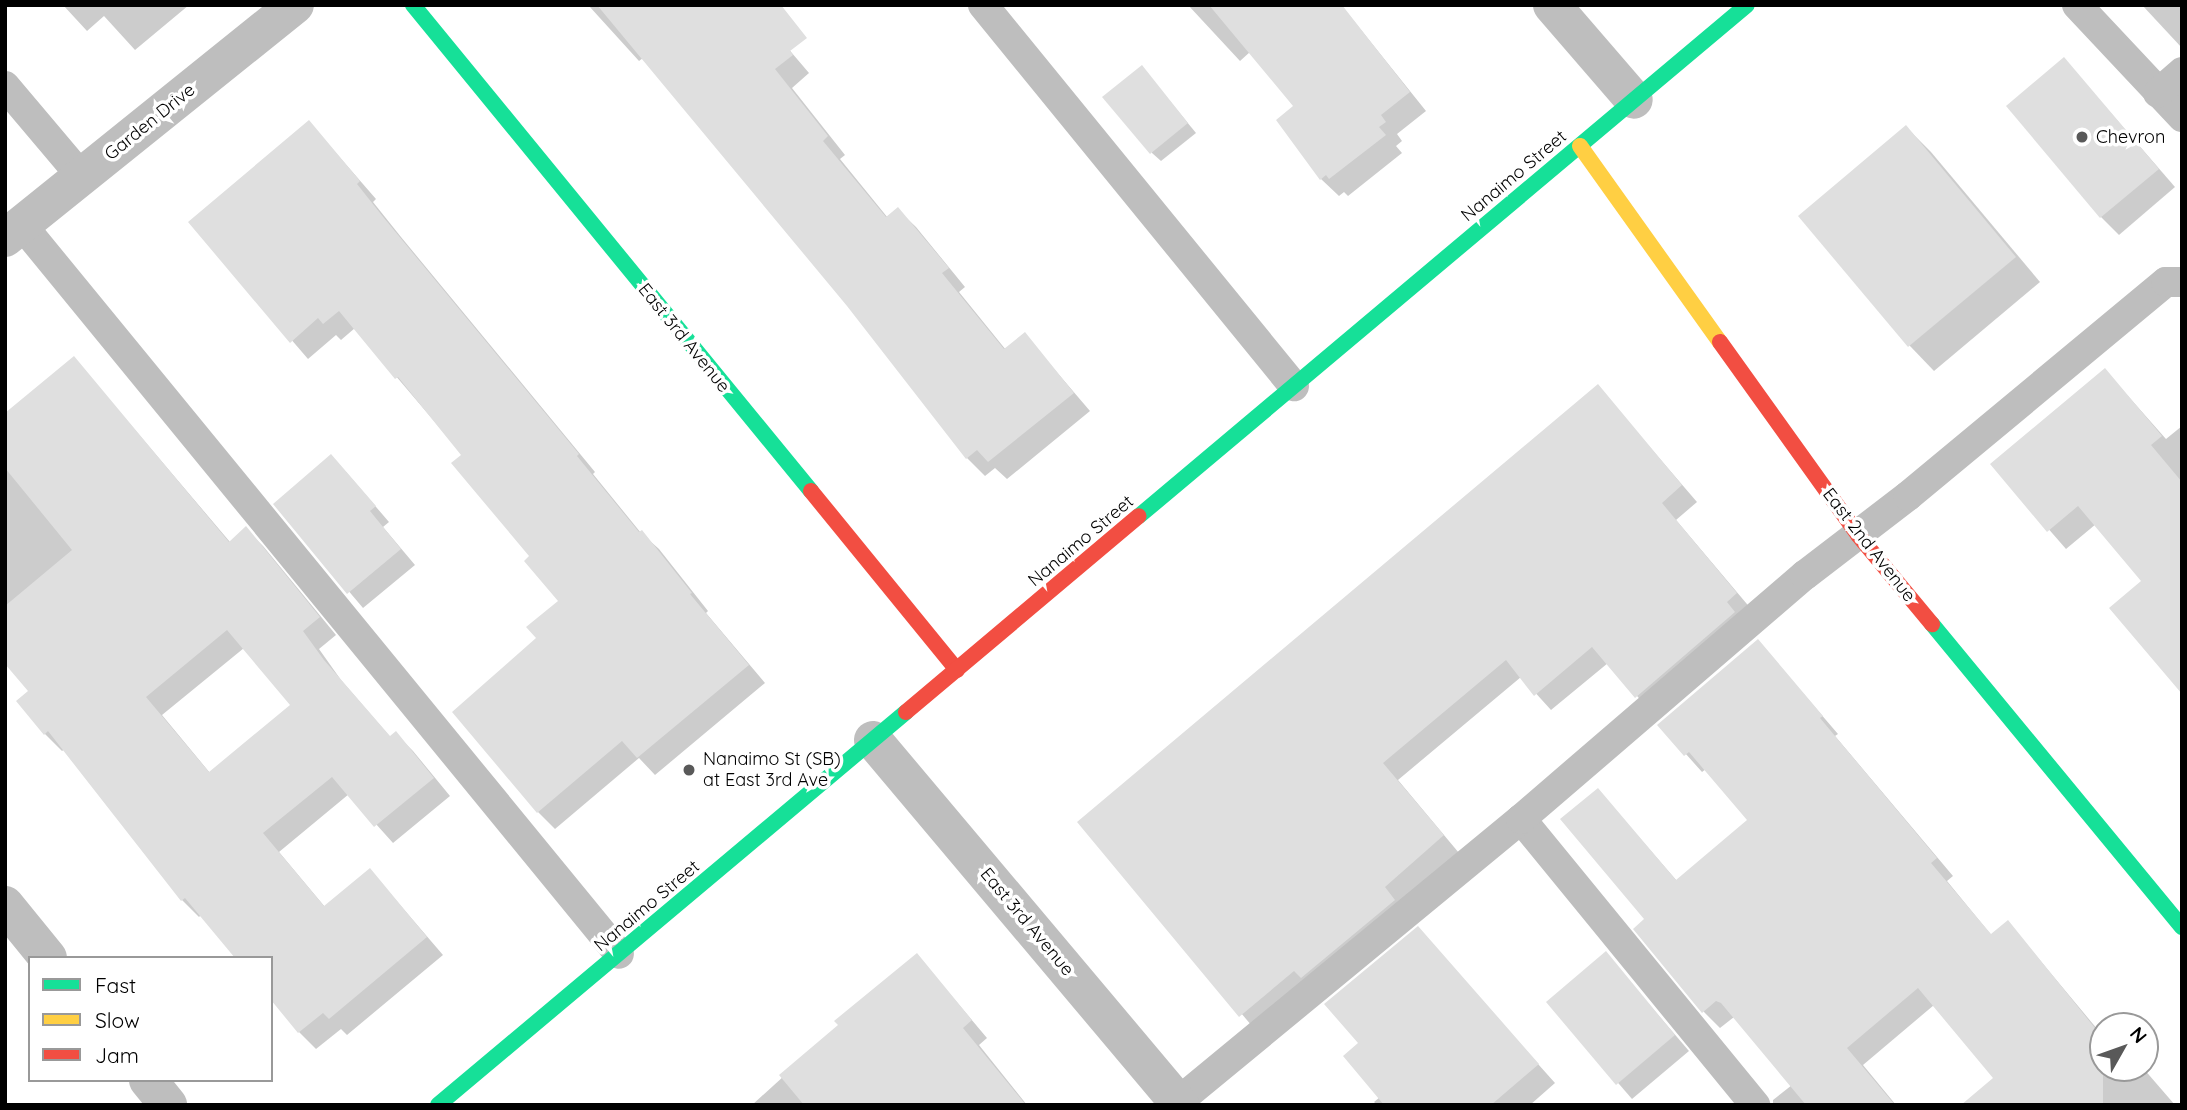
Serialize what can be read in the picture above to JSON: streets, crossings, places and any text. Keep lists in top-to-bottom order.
{
  "streets": {
    "street": [
      "Garden Drive",
      "Nanaimo Street",
      "East 3rd Avenue",
      "East 2nd Avenue"
    ]
  },
  "crossings": [
    ["Nanaimo Street", "East 3rd Avenue"],
    ["Nanaimo Street", "East 2nd Avenue"]
  ],
  "places": ["Chevron", "Nanaimo St (SB) at East 3rd Ave"],
  "legend": ["Fast", "Slow", "Jam"],
  "north": "top right"
}
